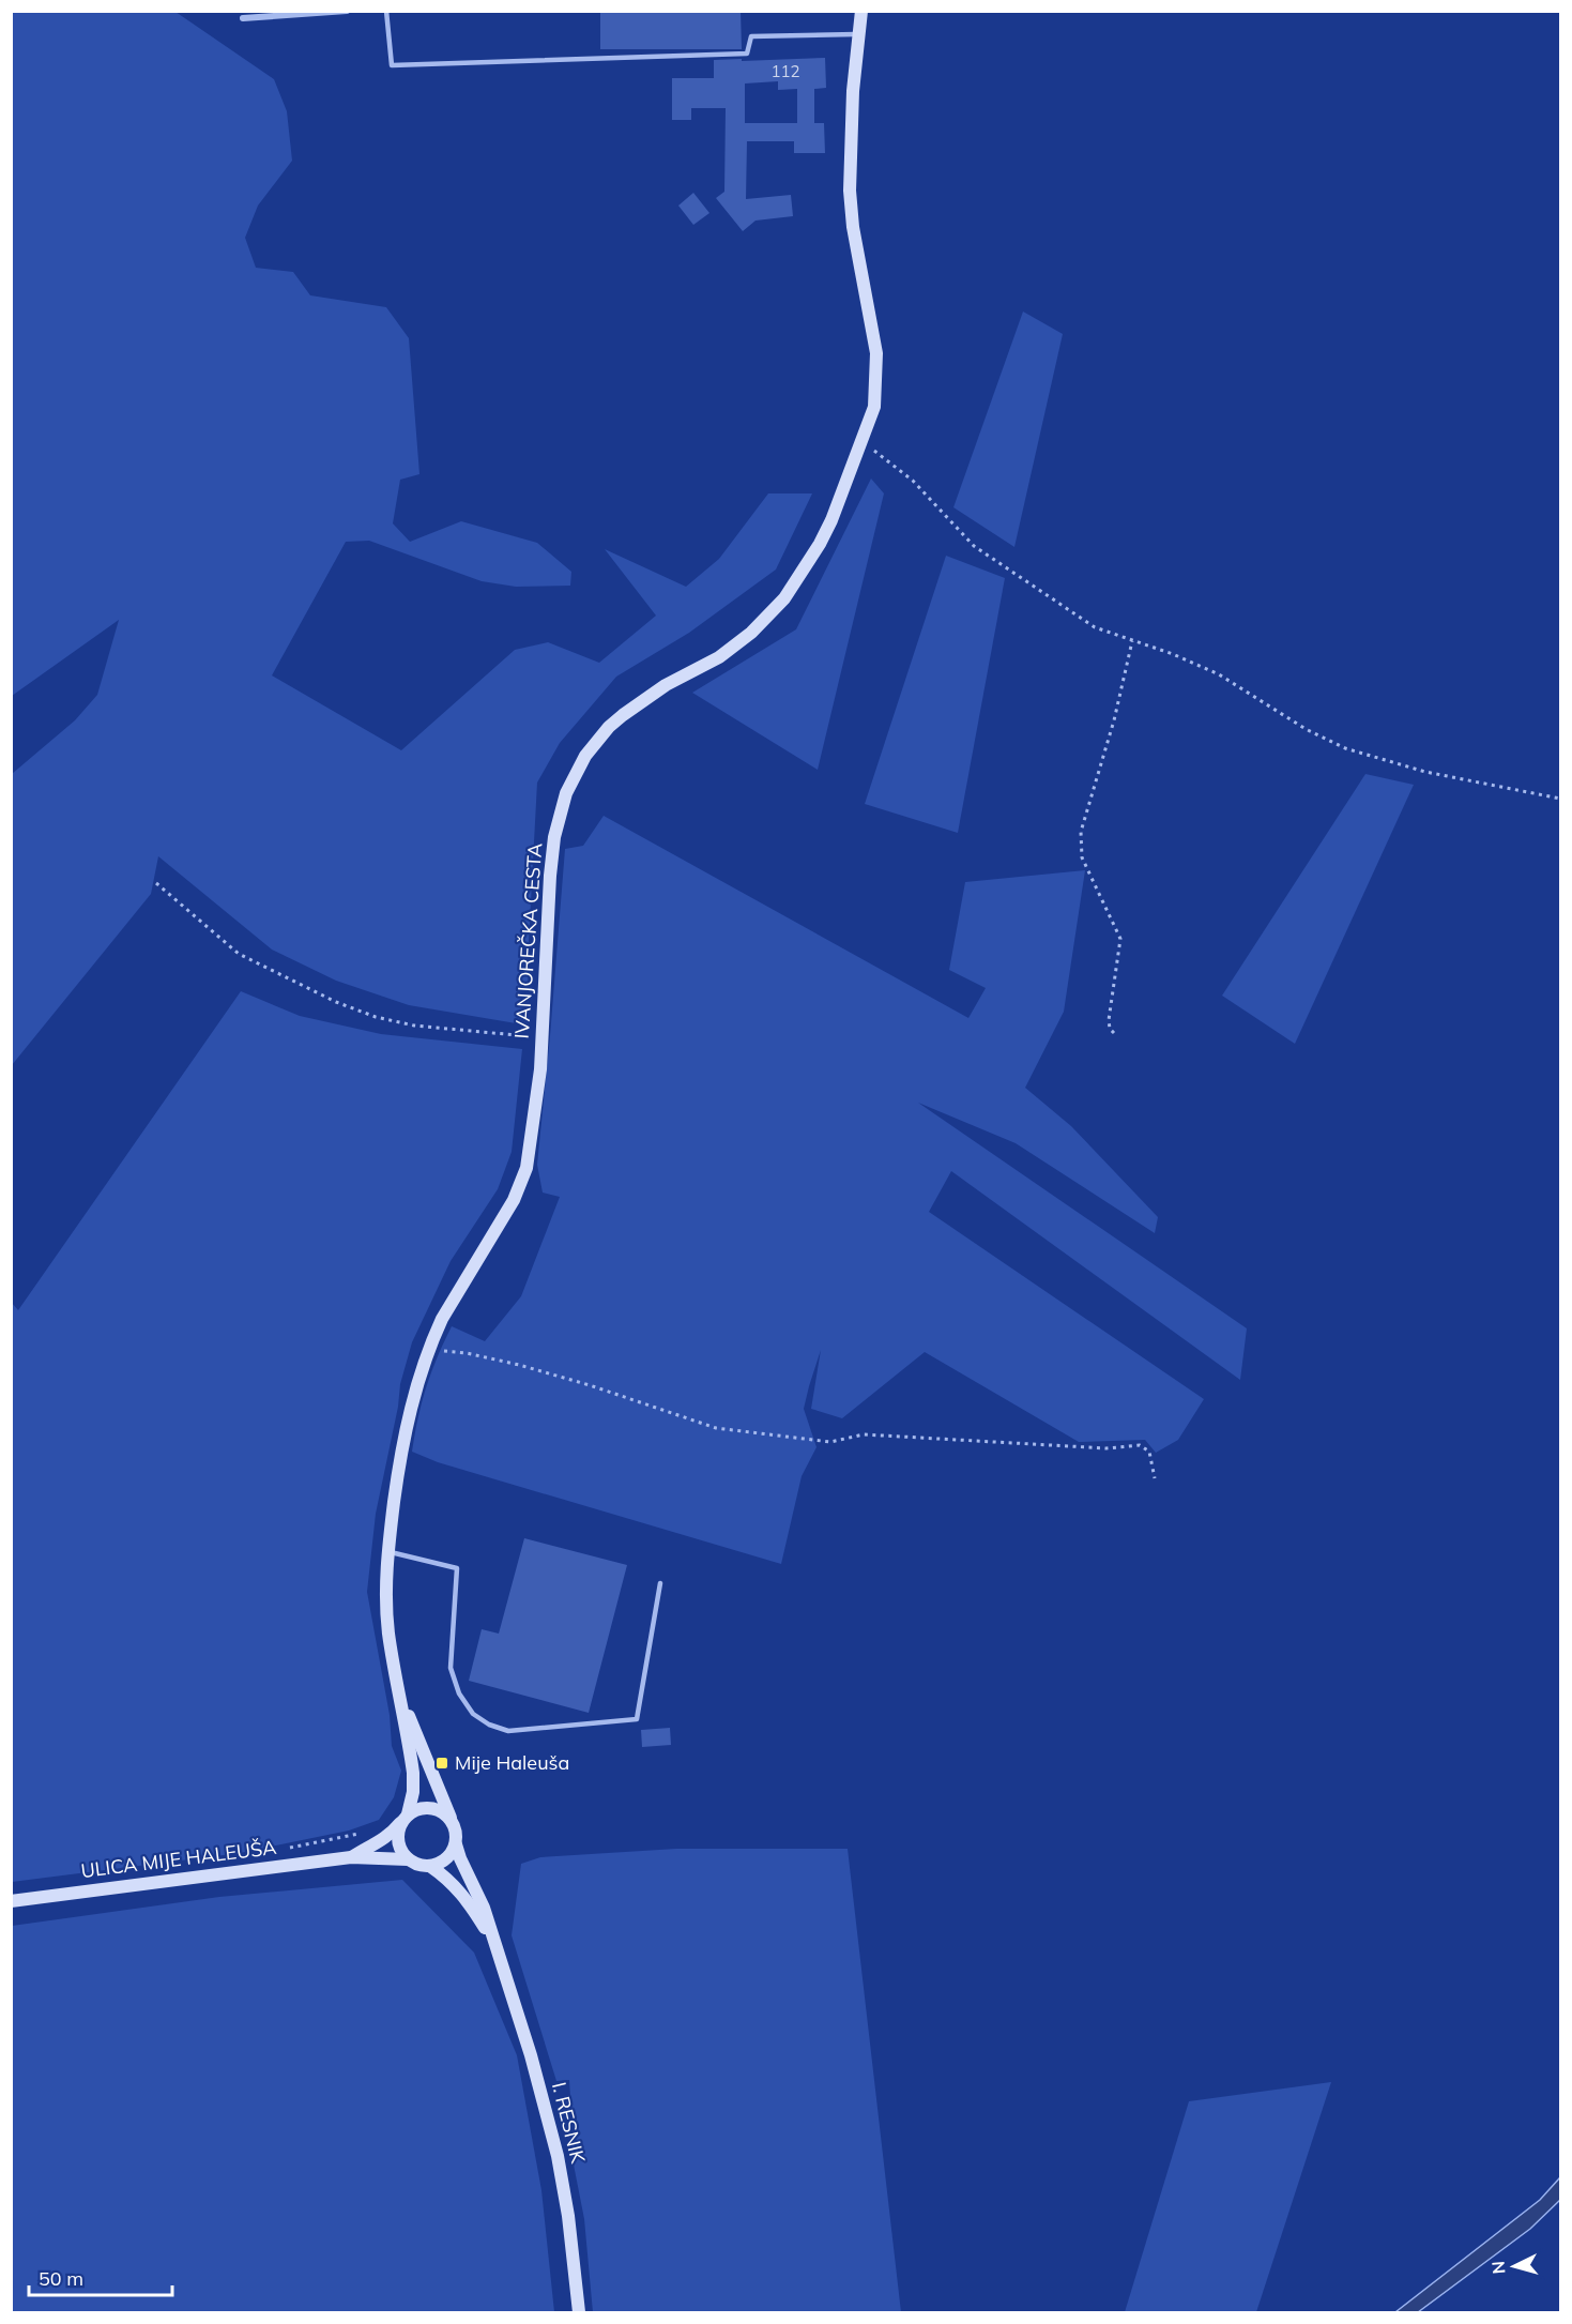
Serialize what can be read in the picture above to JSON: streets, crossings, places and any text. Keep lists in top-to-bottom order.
{
  "streets": {
    "main road": ["IVANJOREČKA CESTA", "ULICA MIJE HALEUŠA", "I. RESNIK"]
  },
  "crossings": [
    ["IVANJOREČKA CESTA", "ULICA MIJE HALEUŠA"],
    ["IVANJOREČKA CESTA", "I. RESNIK"],
    ["ULICA MIJE HALEUŠA", "I. RESNIK"]
  ],
  "places": {
    "transit": ["Mije Haleuša"]
  },
  "house_numbers": ["112"],
  "scale_bar": "50 m",
  "north": "left"
}
